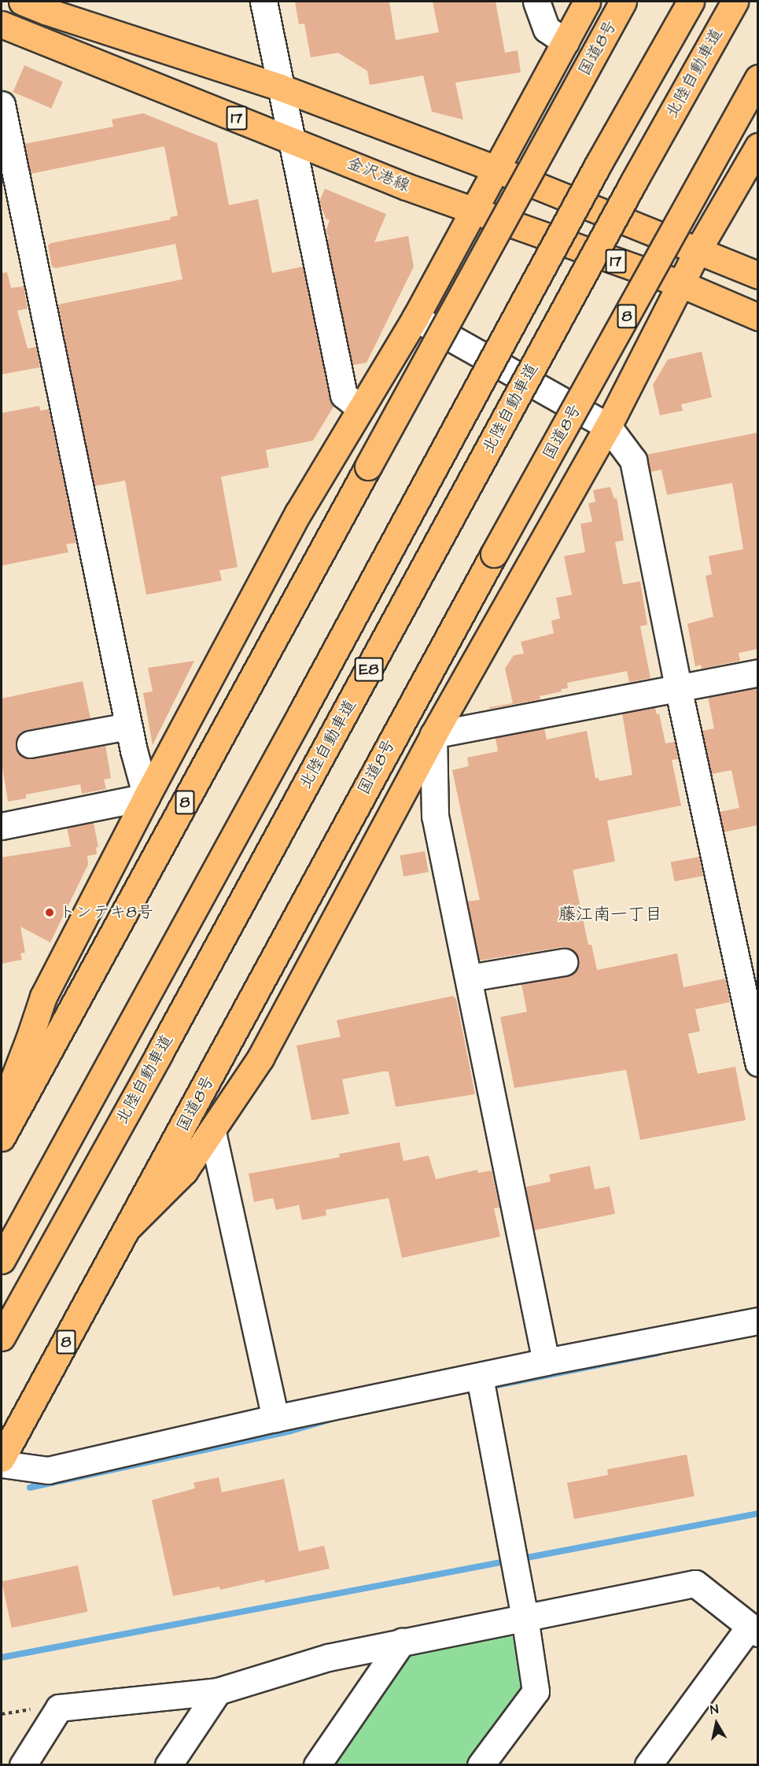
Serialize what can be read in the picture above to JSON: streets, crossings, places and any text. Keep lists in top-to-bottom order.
{
  "streets": {
    "main road": [
      "国道8号",
      "北陸自動車道",
      "17",
      "金沢港線",
      "8",
      "E8"
    ]
  },
  "districts": ["藤江南一丁目"],
  "places": ["トンテキ8号"],
  "north": "top"
}
